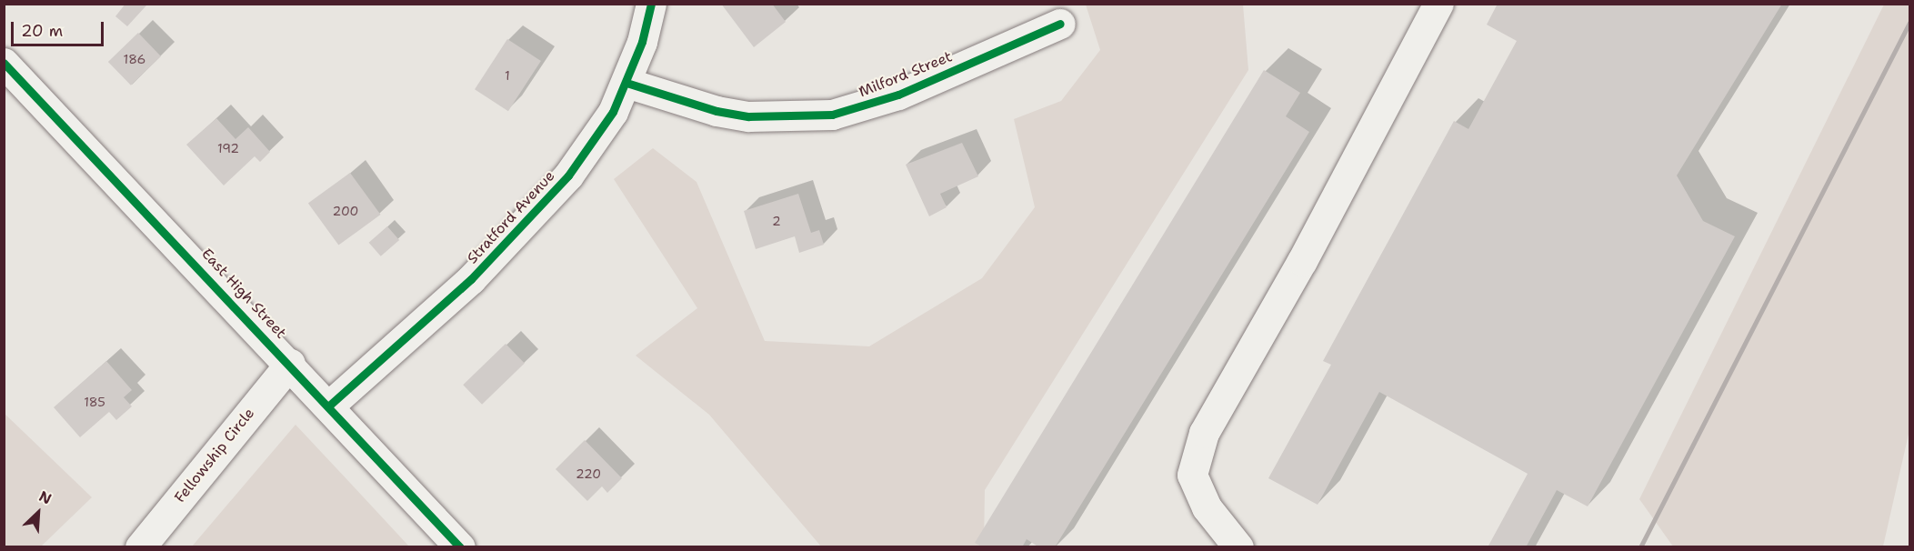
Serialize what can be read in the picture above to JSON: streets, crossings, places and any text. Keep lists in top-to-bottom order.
{
  "streets": {
    "street": [
      "Milford Street",
      "Stratford Avenue",
      "East High Street",
      "Fellowship Circle"
    ]
  },
  "crossings": [
    ["Milford Street", "Stratford Avenue"],
    ["Stratford Avenue", "East High Street"],
    ["East High Street", "Fellowship Circle"]
  ],
  "house_numbers": [
    "186",
    "1",
    "192",
    "200",
    "2",
    "185",
    "220"
  ],
  "scale_bar": "20 m",
  "north": "top right"
}
